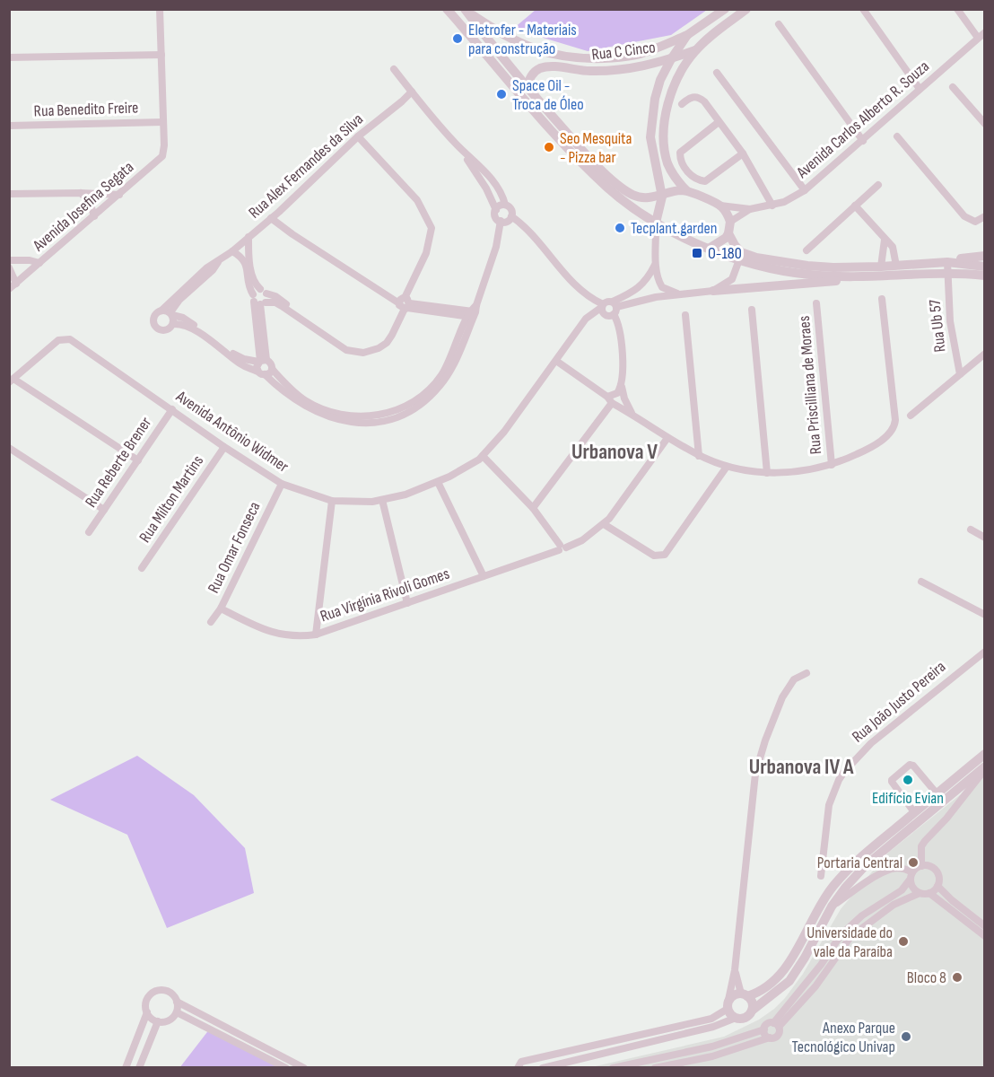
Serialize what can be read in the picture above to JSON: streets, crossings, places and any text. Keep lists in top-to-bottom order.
{
  "streets": {
    "street": [
      "Rua C Cinco",
      "Rua Benedito Freire",
      "Avenida Carlos Alberto R. Souza",
      "Rua Alex Fernandes da Silva",
      "Avenida Josefina Segata",
      "Rua Ub 57",
      "Rua Priscilliana de Moraes",
      "Avenida Antônio Widmer",
      "Rua Reberte Brener",
      "Rua Milton Martins",
      "Rua Omar Fonseca",
      "Rua Virgínia Rivoli Gomes",
      "Rua João Justo Pereira"
    ]
  },
  "crossings": [
    ["Rua Benedito Freire", "Avenida Josefina Segata"],
    ["Avenida Antônio Widmer", "Rua Reberte Brener"],
    ["Avenida Antônio Widmer", "Rua Milton Martins"],
    ["Avenida Antônio Widmer", "Rua Omar Fonseca"],
    ["Rua Omar Fonseca", "Rua Virgínia Rivoli Gomes"]
  ],
  "districts": ["Urbanova V", "Urbanova IV A"],
  "places": {
    "other": [
      "Eletrofer - Materiais para construção",
      "Space Oil - Troca de Óleo",
      "Seo Mesquita - Pizza bar",
      "Tecplant.garden",
      "Edifício Evian",
      "Portaria Central",
      "Universidade do vale da Paraíba",
      "Bloco 8",
      "Anexo Parque Tecnológico Univap"
    ],
    "transit": ["O-180"]
  }
}
